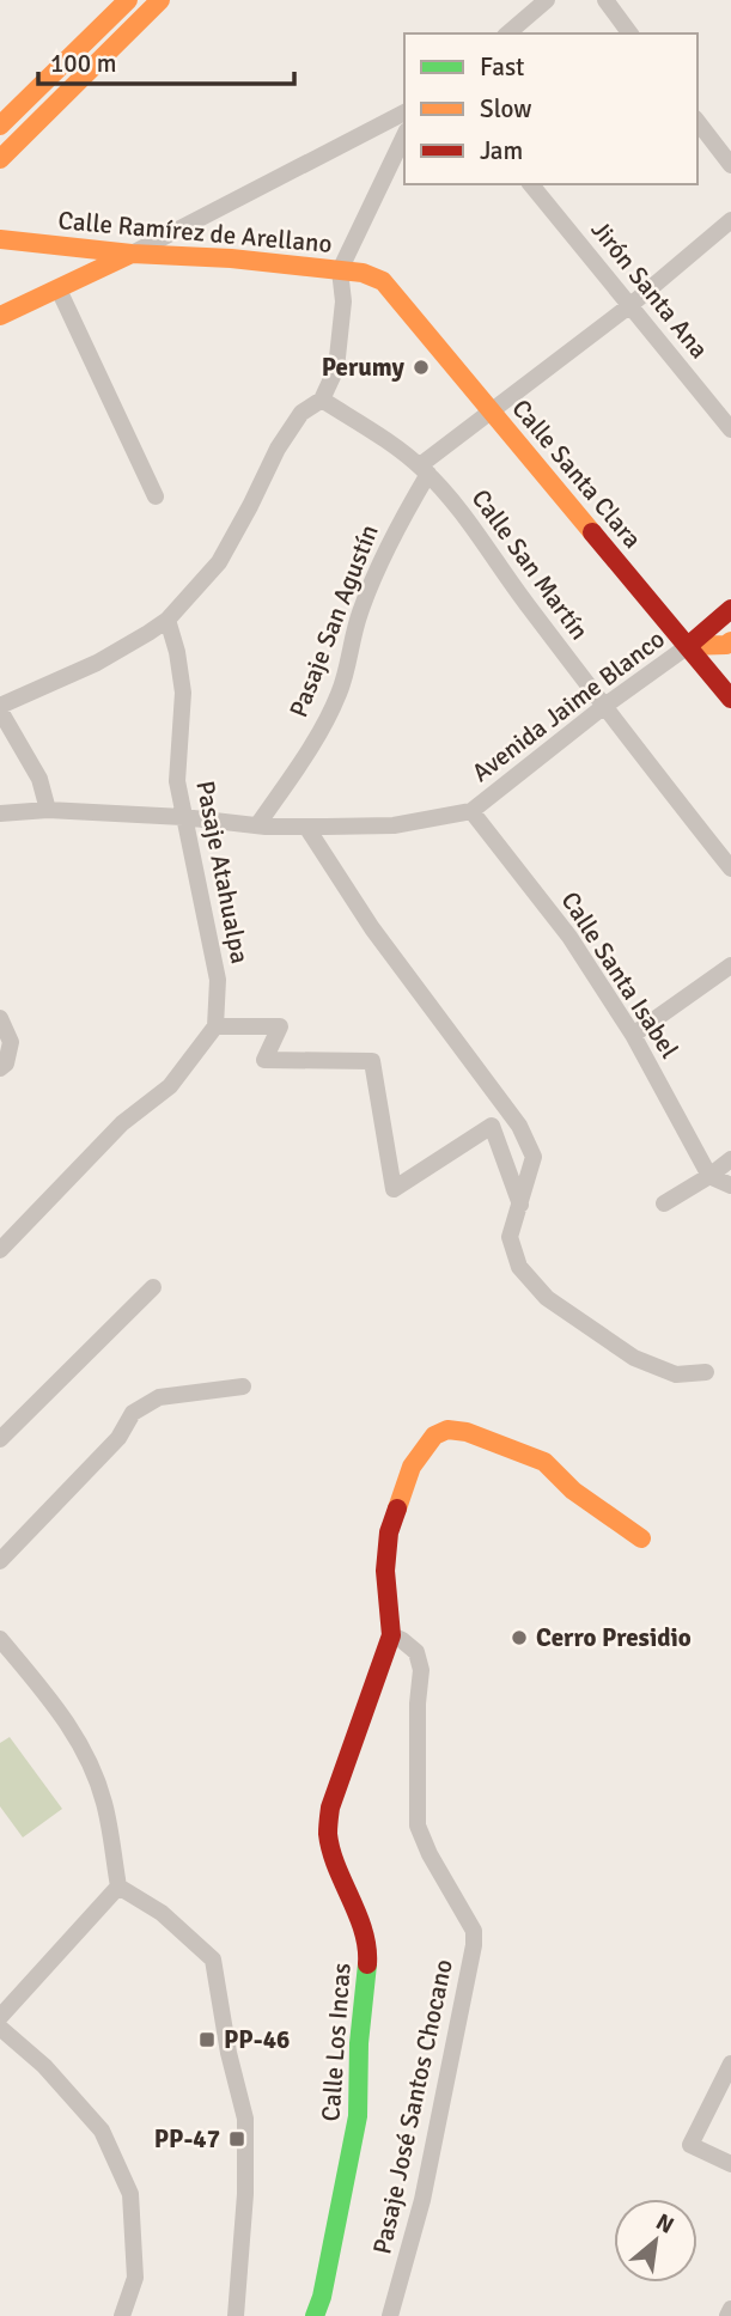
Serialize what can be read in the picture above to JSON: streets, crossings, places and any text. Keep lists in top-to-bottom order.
{
  "streets": {
    "street": [
      "Calle Ramírez de Arellano",
      "Jirón Santa Ana",
      "Calle Santa Clara",
      "Calle San Martín",
      "Pasaje San Agustín",
      "Avenida Jaime Blanco",
      "Pasaje Atahualpa",
      "Calle Santa Isabel",
      "Calle Los Incas",
      "Pasaje José Santos Chocano"
    ]
  },
  "crossings": [
    ["Calle Ramírez de Arellano", "Calle Santa Clara"],
    ["Calle Santa Clara", "Pasaje San Agustín"],
    ["Calle Santa Clara", "Avenida Jaime Blanco"],
    ["Calle San Martín", "Pasaje San Agustín"],
    ["Calle San Martín", "Avenida Jaime Blanco"],
    ["Pasaje San Agustín", "Avenida Jaime Blanco"],
    ["Avenida Jaime Blanco", "Pasaje Atahualpa"],
    ["Avenida Jaime Blanco", "Calle Santa Isabel"],
    ["Calle Los Incas", "Pasaje José Santos Chocano"]
  ],
  "places": {
    "other": ["Perumy", "Cerro Presidio"],
    "transit": ["PP-46", "PP-47"]
  },
  "legend": ["Fast", "Slow", "Jam"],
  "scale_bar": "100 m",
  "north": "top right"
}
